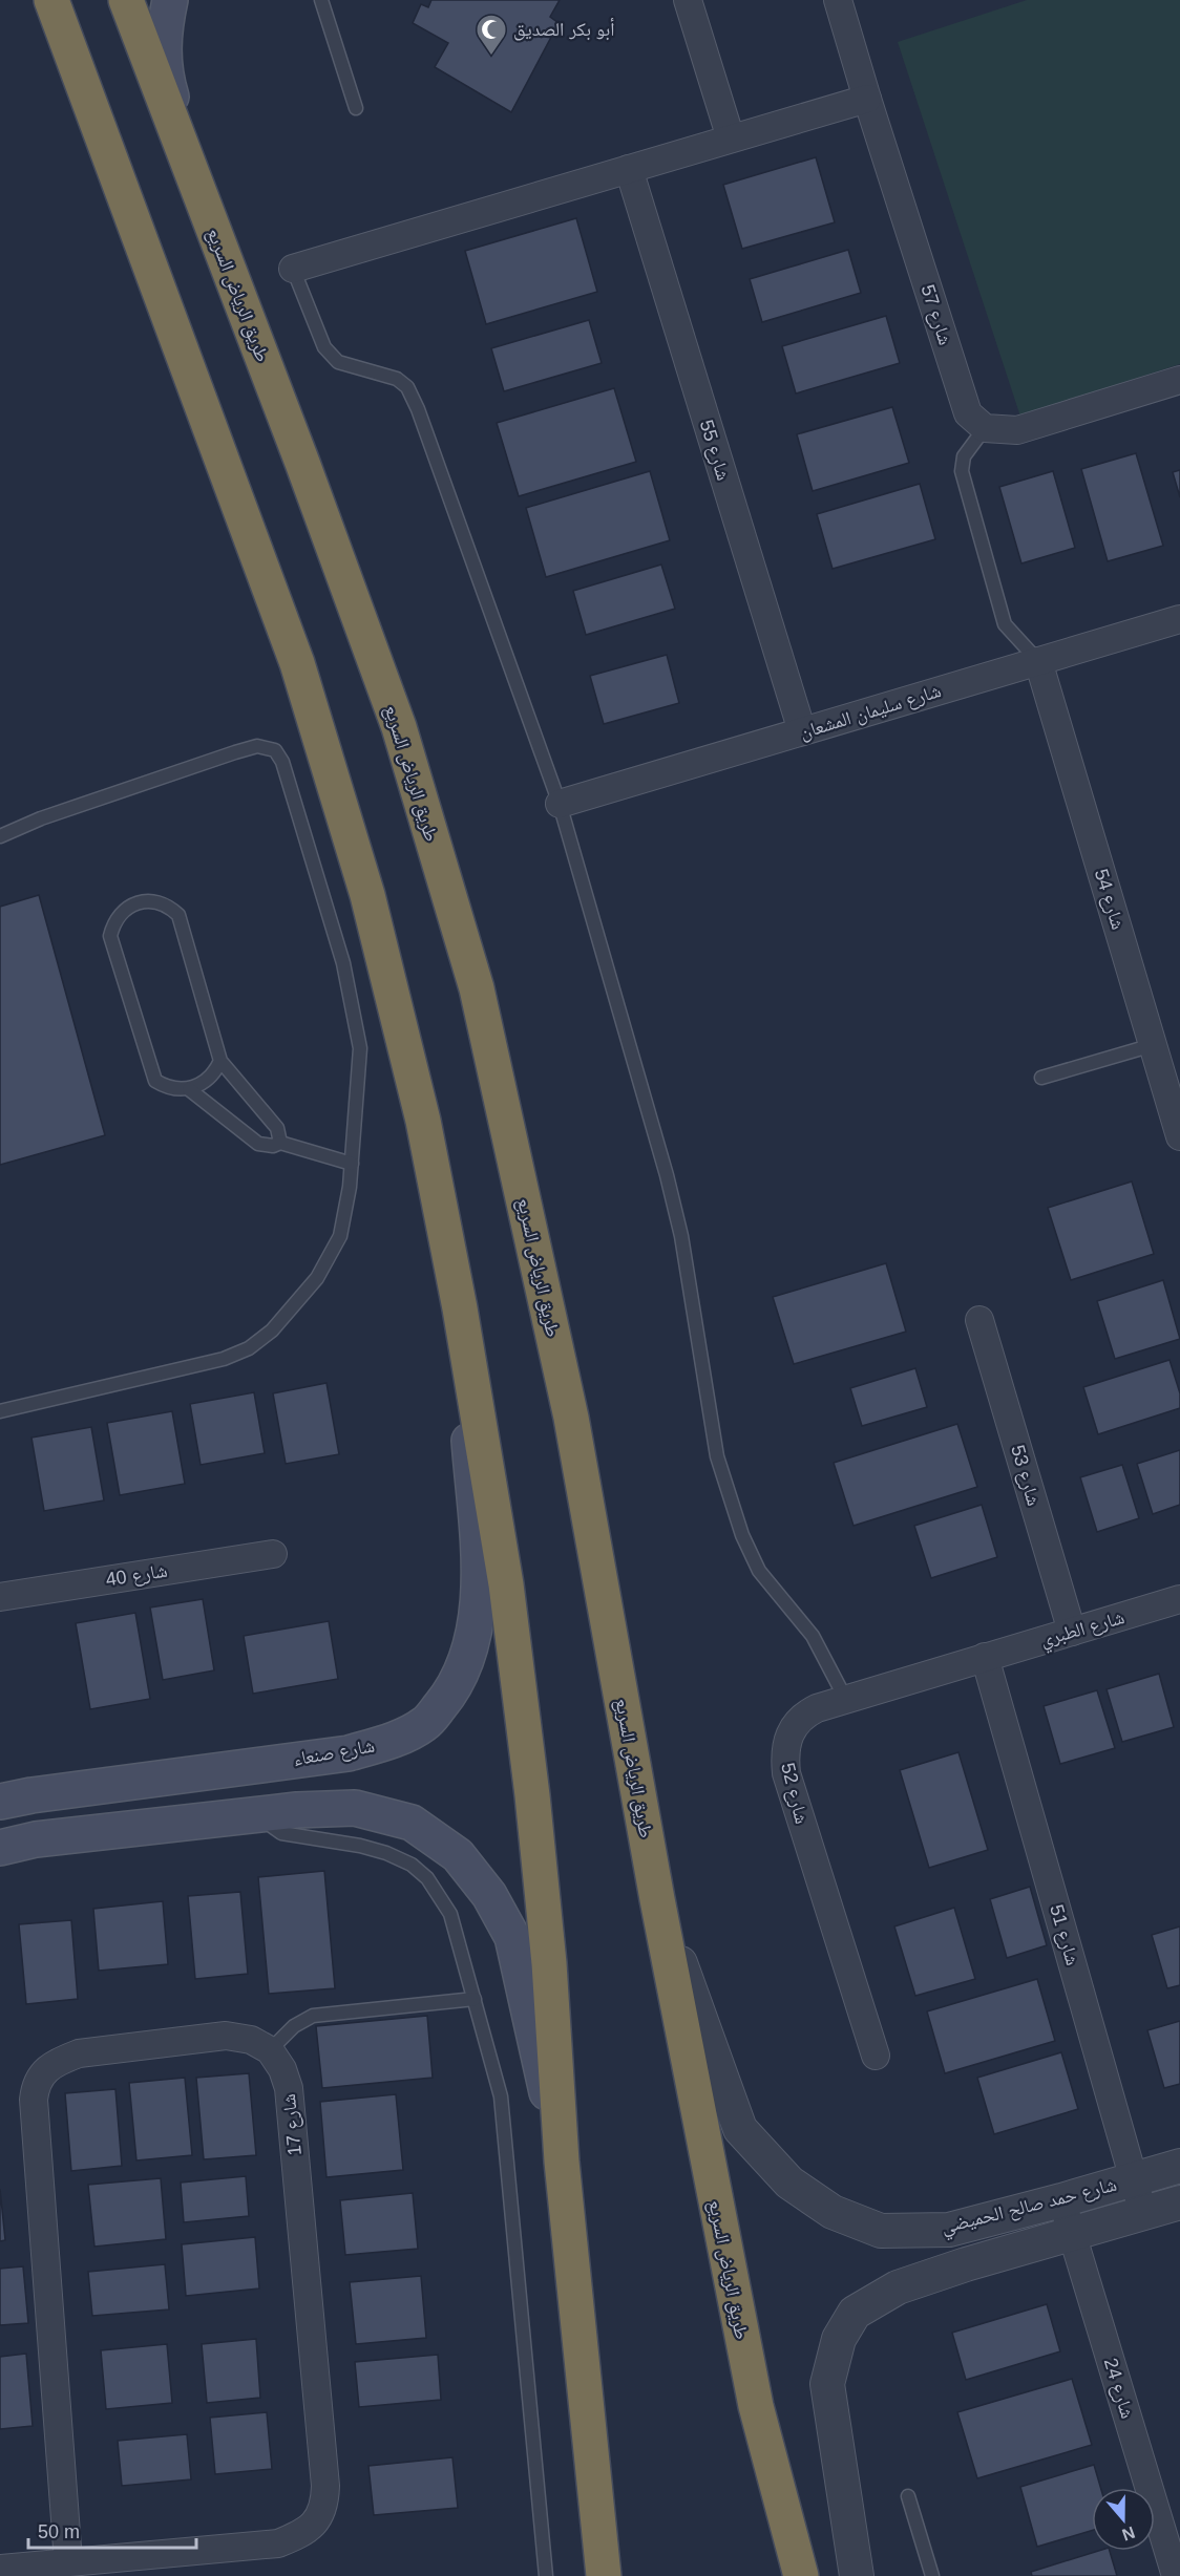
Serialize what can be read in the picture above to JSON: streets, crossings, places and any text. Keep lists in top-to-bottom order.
{
  "streets": {
    "highway": ["طريق الرياض السريع"],
    "main road": ["شارع صنعاء"],
    "street": [
      "شارع 57",
      "شارع 55",
      "شارع سليمان المشعان",
      "شارع 54",
      "شارع 53",
      "شارع 40",
      "شارع الطبري",
      "شارع 52",
      "شارع 51",
      "شارع 17",
      "شارع حمد صالح الحميضي",
      "شارع 24"
    ]
  },
  "crossings": [
    ["طريق الرياض السريع", "شارع حمد صالح الحميضي"],
    ["شارع 55", "شارع سليمان المشعان"],
    ["شارع سليمان المشعان", "شارع 54"],
    ["شارع 53", "شارع الطبري"],
    ["شارع الطبري", "شارع 52"],
    ["شارع الطبري", "شارع 51"],
    ["شارع 52", "شارع 51"],
    ["شارع 51", "شارع حمد صالح الحميضي"],
    ["شارع حمد صالح الحميضي", "شارع 24"]
  ],
  "places": {
    "mosque": ["أبو بكر الصديق"]
  },
  "scale_bar": "50 m",
  "north": "bottom"
}
